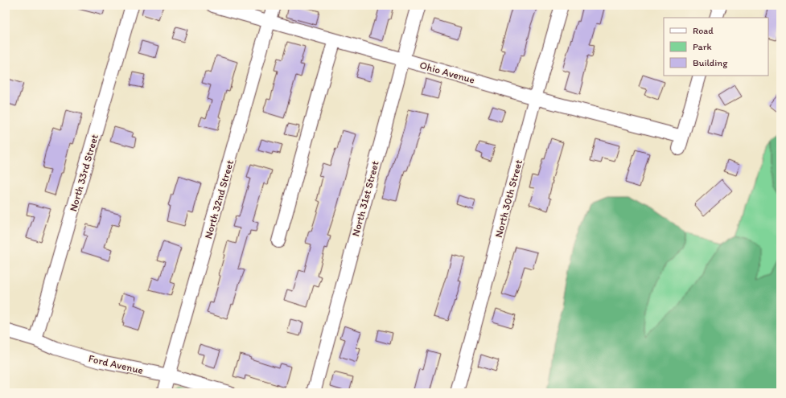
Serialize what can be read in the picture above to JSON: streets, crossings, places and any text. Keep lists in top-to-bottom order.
{
  "streets": {
    "street": [
      "Ohio Avenue",
      "North 33rd Street",
      "North 31st Street",
      "North 30th Street",
      "North 32nd Street",
      "Ford Avenue"
    ]
  },
  "crossings": [
    ["Ohio Avenue", "North 31st Street"],
    ["Ohio Avenue", "North 30th Street"],
    ["Ohio Avenue", "North 32nd Street"],
    ["North 33rd Street", "Ford Avenue"],
    ["North 32nd Street", "Ford Avenue"]
  ],
  "legend": ["Road", "Park", "Building"]
}
